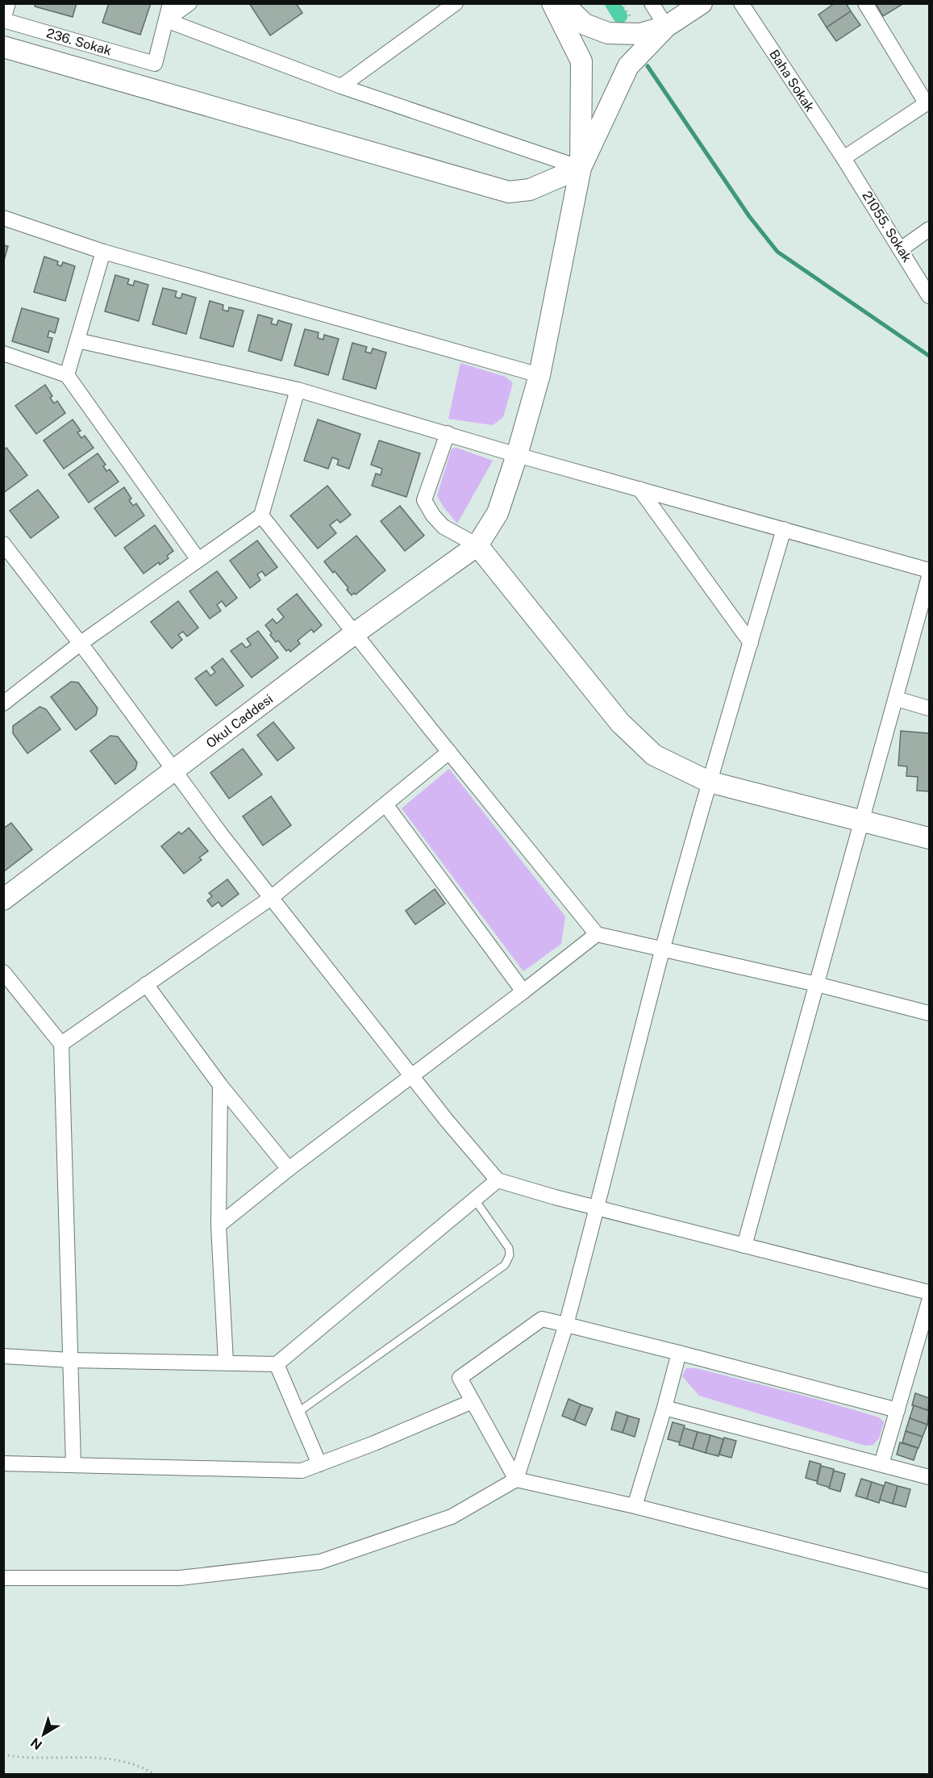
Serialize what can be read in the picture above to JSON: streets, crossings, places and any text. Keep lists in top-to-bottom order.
{
  "streets": {
    "street": [
      "236. Sokak",
      "Baha Sokak",
      "21055. Sokak",
      "Okul Caddesi"
    ]
  },
  "crossings": [
    ["Baha Sokak", "21055. Sokak"]
  ],
  "north": "bottom left"
}
